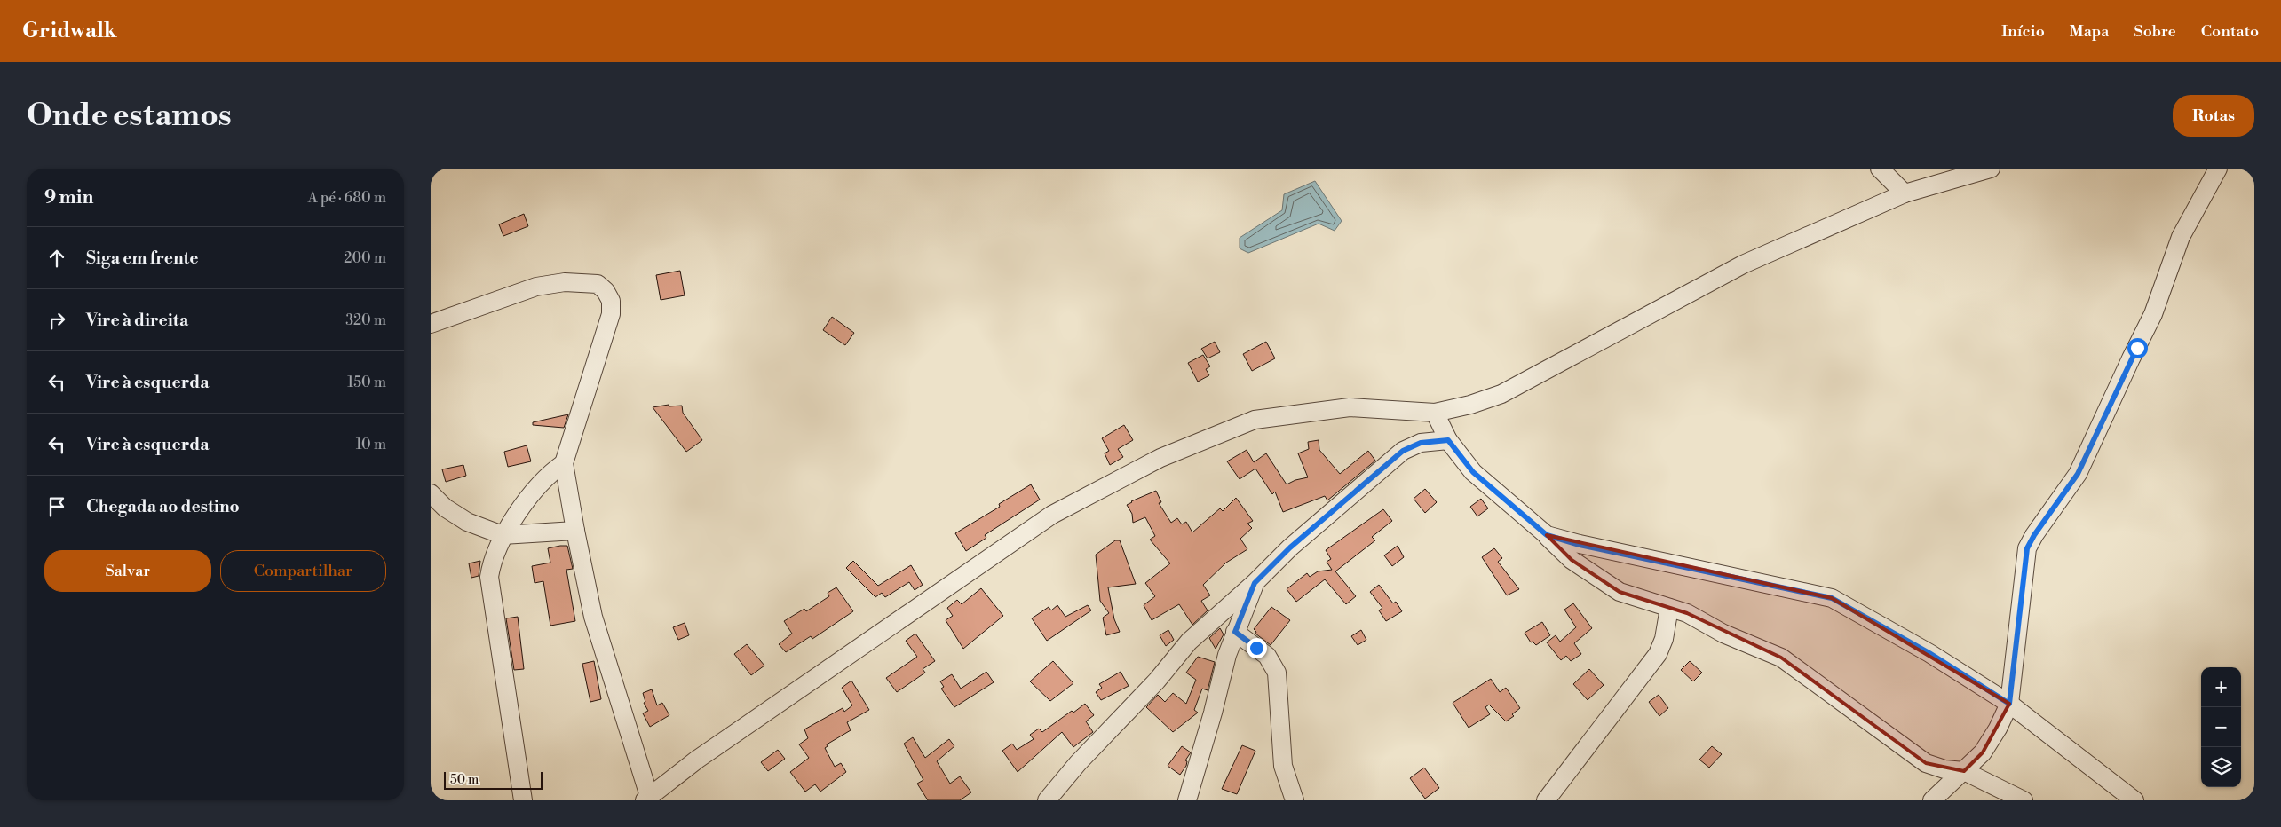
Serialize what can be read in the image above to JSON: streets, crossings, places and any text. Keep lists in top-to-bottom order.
{
  "scale_bar": "50 m",
  "page": {
    "header": "Gridwalk",
    "nav": [
      "Início",
      "Mapa",
      "Sobre",
      "Contato"
    ],
    "buttons": [
      "Rotas",
      ["Salvar", "Compartilhar"]
    ],
    "title": "Onde estamos",
    "heading": ["9 min", "A pé · 680 m"],
    "list": [
      ["Siga em frente", "200 m"],
      ["Vire à direita", "320 m"],
      ["Vire à esquerda", "150 m"],
      ["Vire à esquerda", "10 m"],
      "Chegada ao destino"
    ],
    "map_buttons": ["+", "−"],
    "scale": "50 m"
  }
}
